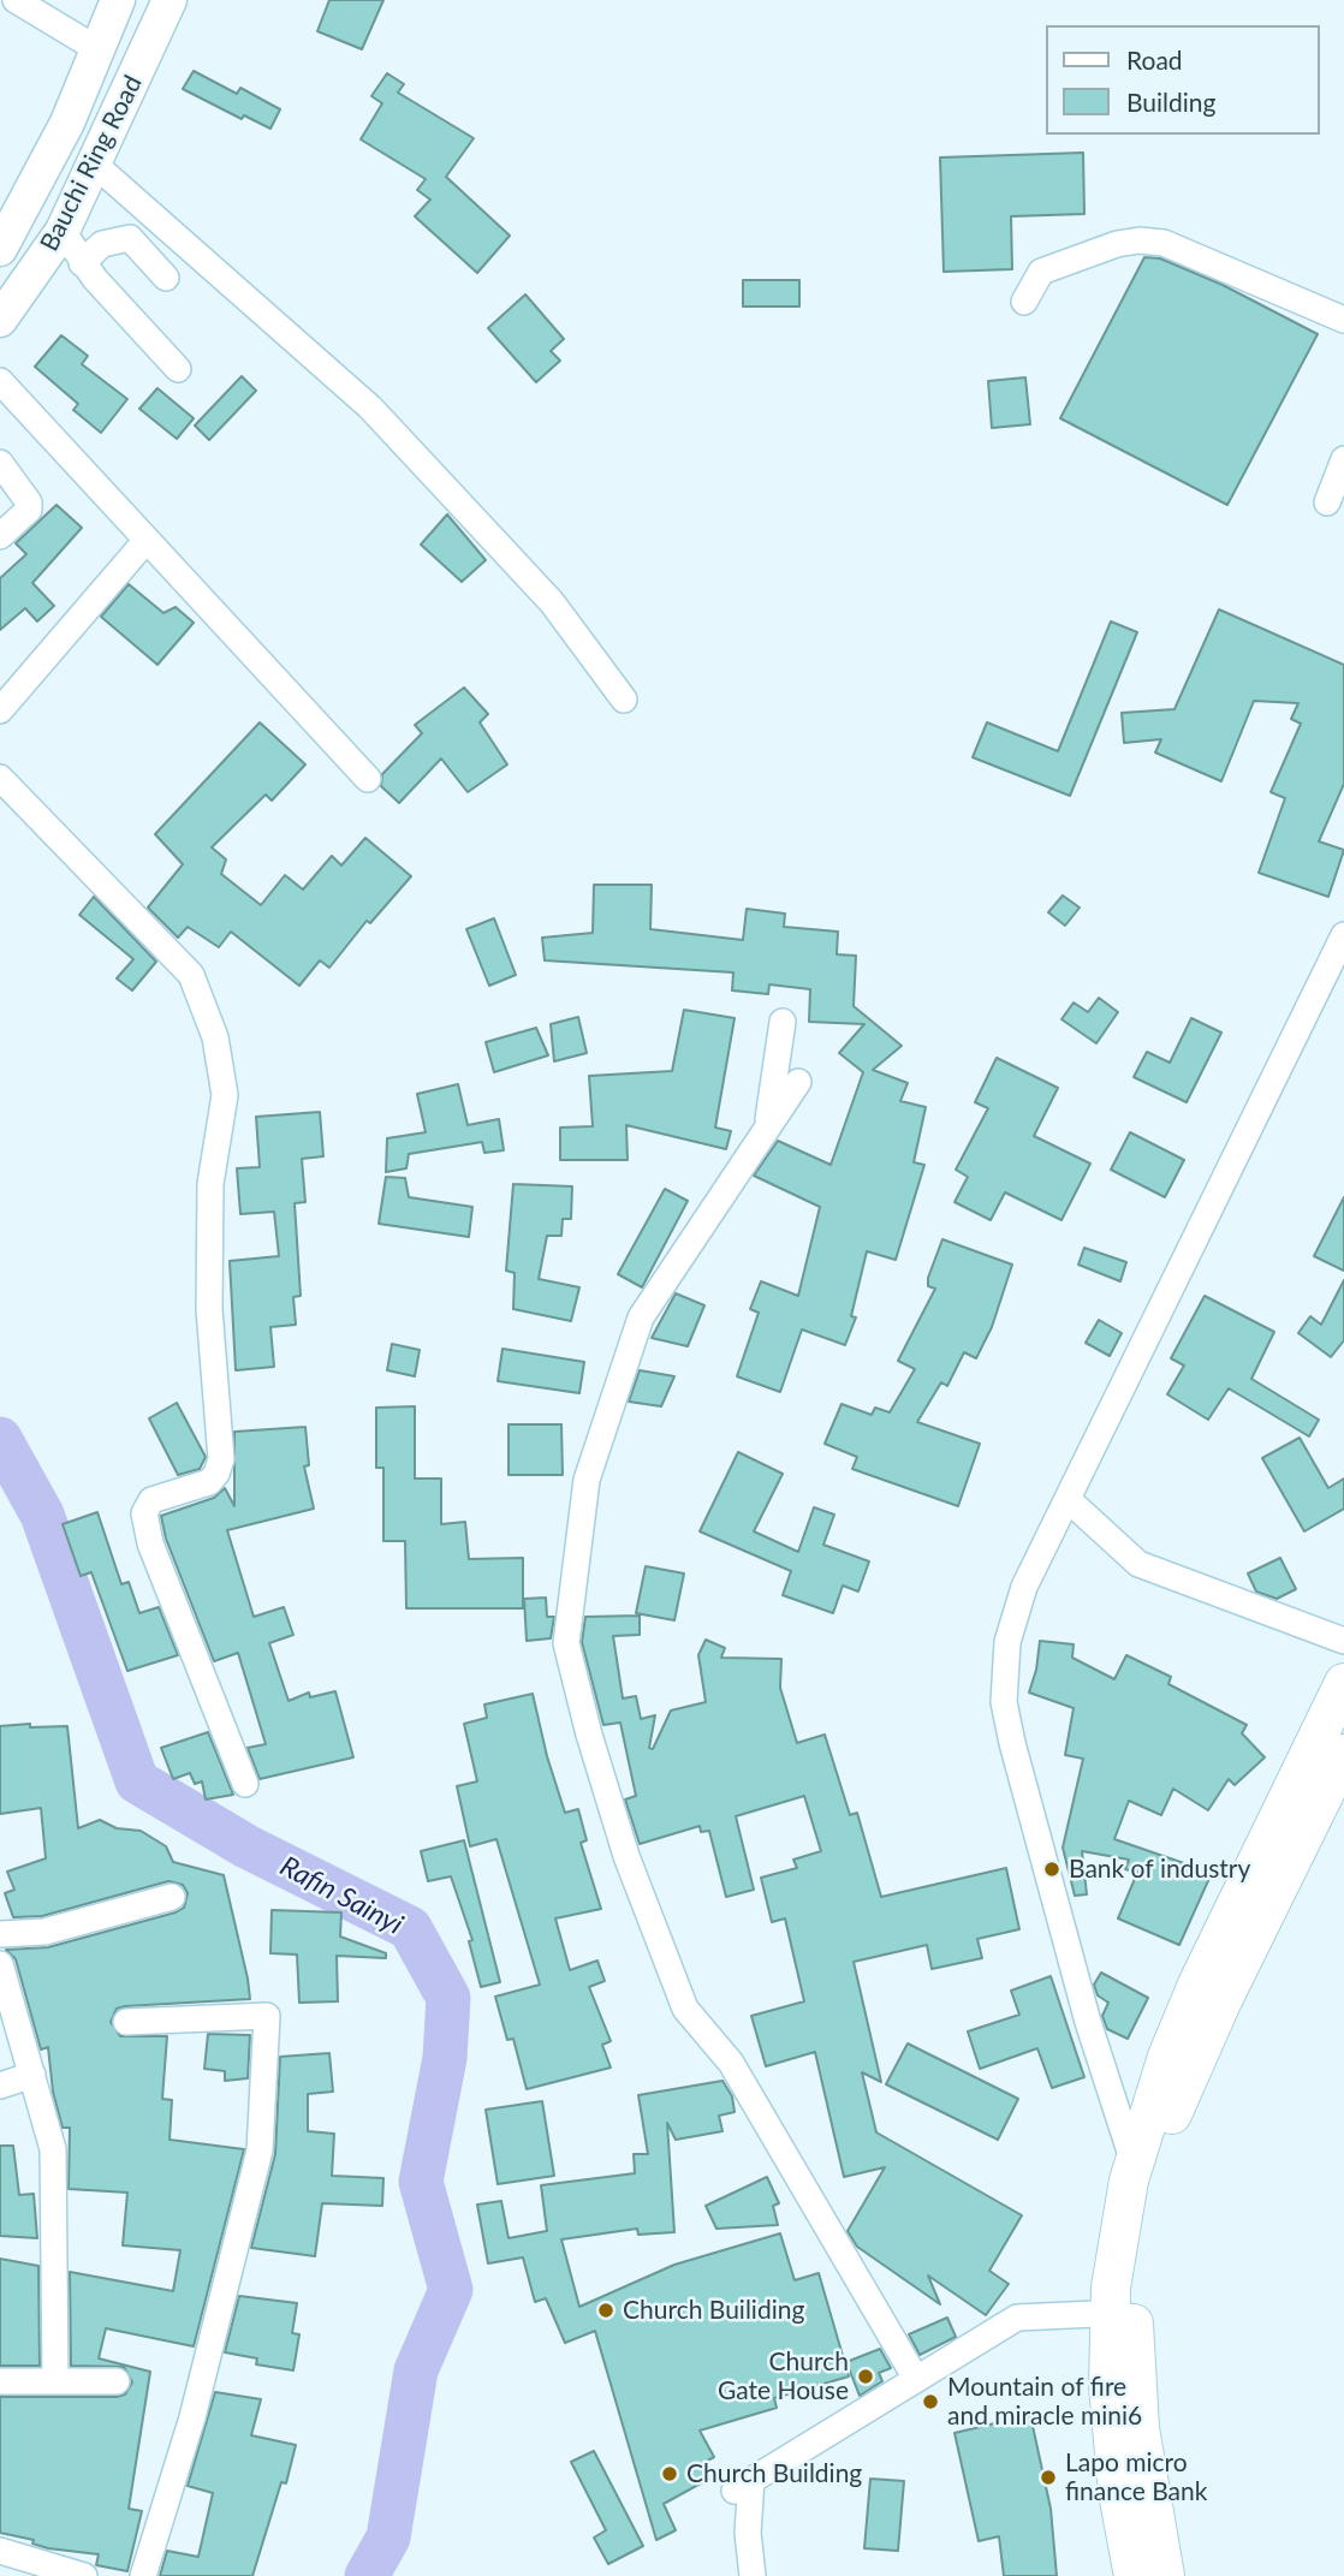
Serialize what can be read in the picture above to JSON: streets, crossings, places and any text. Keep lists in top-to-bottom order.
{
  "streets": {
    "main road": ["Bauchi Ring Road"]
  },
  "water": ["Rafin Sainyi"],
  "places": [
    "Bank of industry",
    "Church Builiding",
    "Church Gate House",
    "Mountain of fire and miracle mini6",
    "Church Building",
    "Lapo micro finance Bank"
  ],
  "legend": ["Road", "Building"]
}
